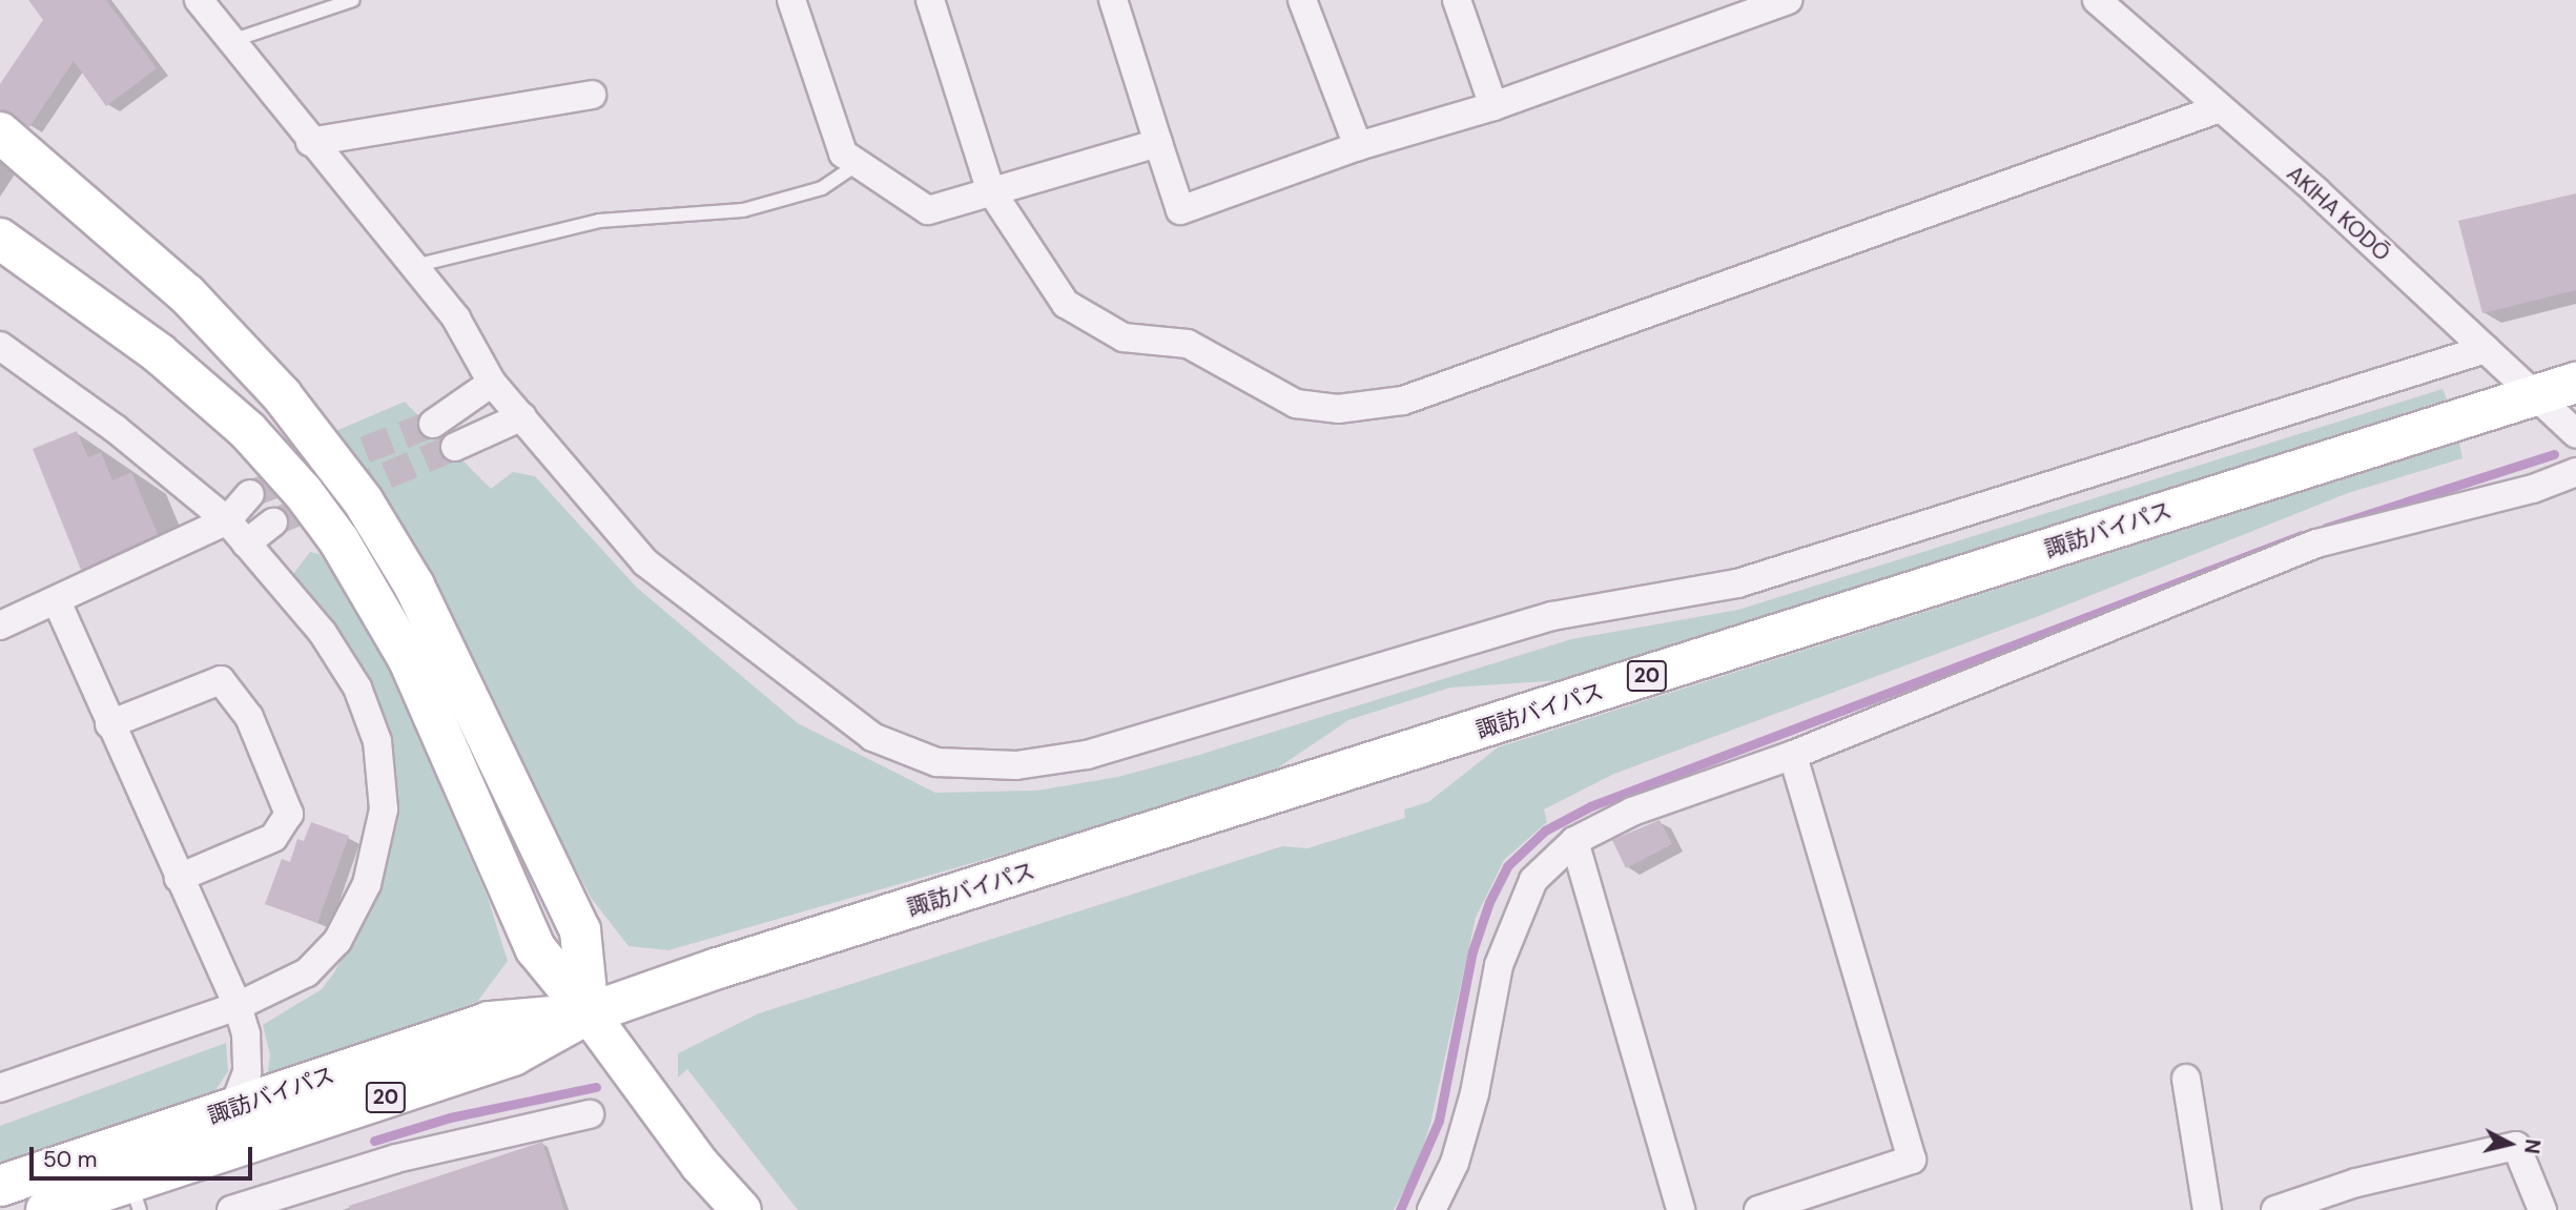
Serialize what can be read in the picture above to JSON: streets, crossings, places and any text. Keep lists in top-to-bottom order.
{
  "streets": {
    "highway": ["諏訪バイパス", "20"],
    "street": ["AKIHA KODŌ"]
  },
  "crossings": [
    ["AKIHA KODŌ", "諏訪バイパス"]
  ],
  "scale_bar": "50 m",
  "north": "right"
}
